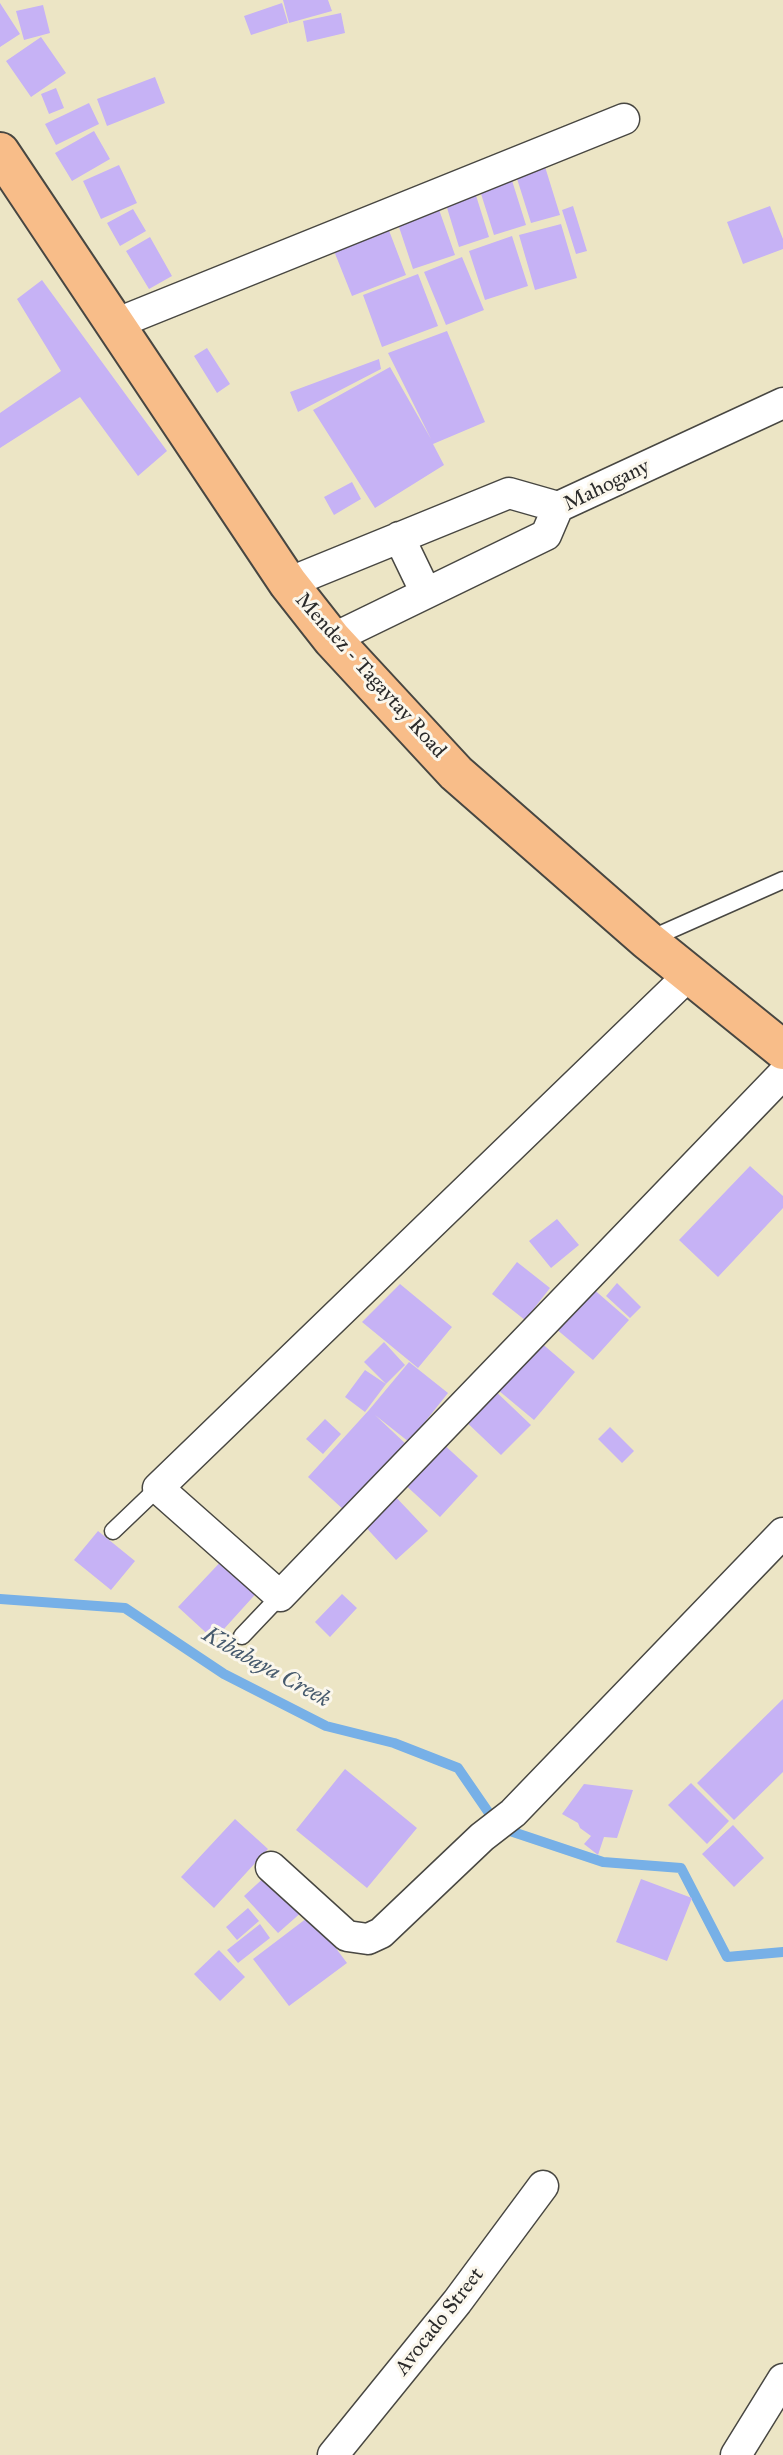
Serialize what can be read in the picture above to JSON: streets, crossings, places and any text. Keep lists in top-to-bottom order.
{
  "streets": {
    "main road": ["Mendez - Tagaytay Road"],
    "street": ["Mahogany", "Avocado Street"]
  },
  "crossings": [
    ["Mahogany", "Mendez - Tagaytay Road"]
  ],
  "water": ["Kibabaya Creek"]
}
